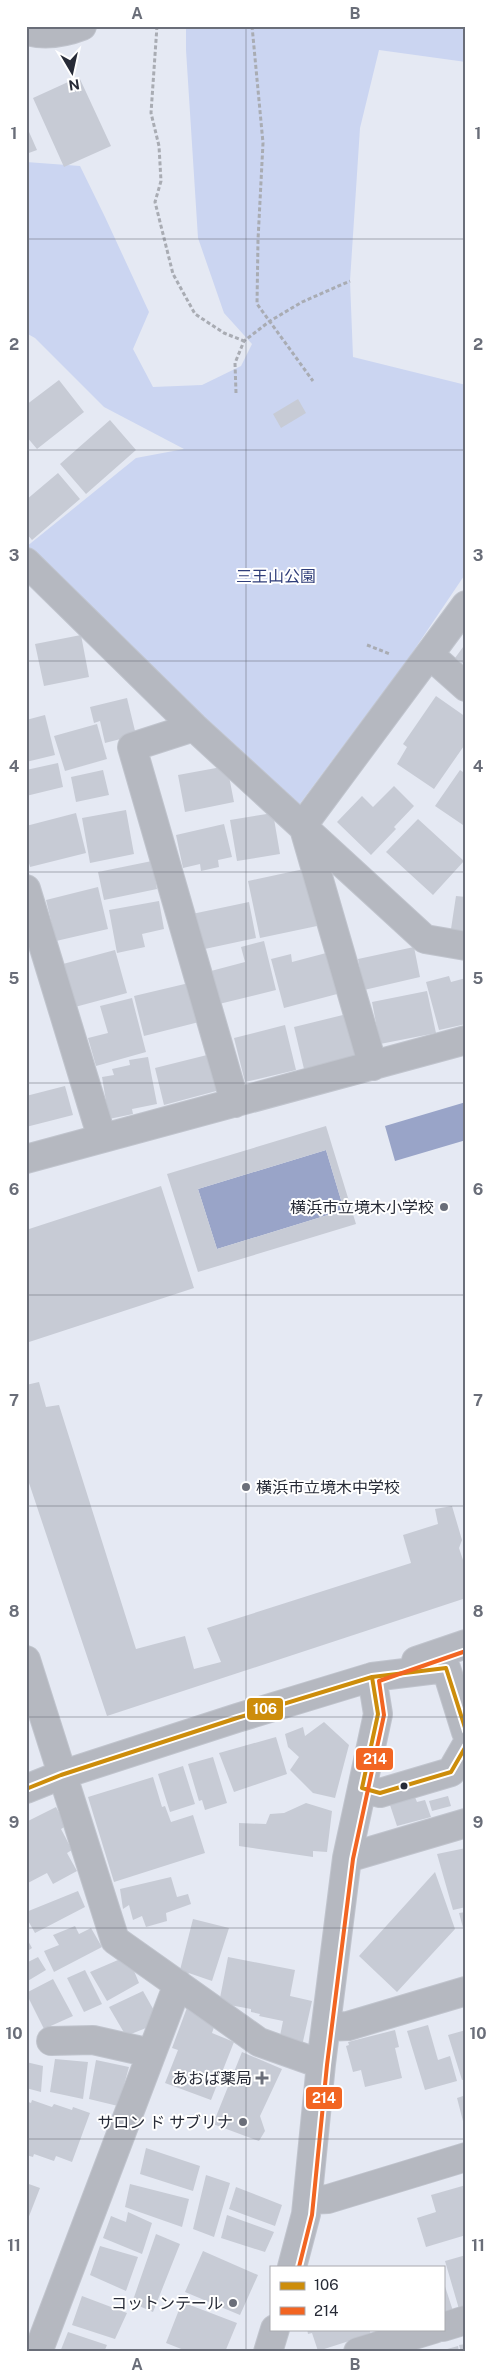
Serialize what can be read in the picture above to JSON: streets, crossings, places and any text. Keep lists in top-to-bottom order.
{
  "parks": ["三王山公園"],
  "places": {
    "other": [
      "横浜市立境木小学校",
      "横浜市立境木中学校",
      "サロン ド サブリナ",
      "コットンテール"
    ],
    "health": ["あおば薬局"]
  },
  "lines": ["transit line 214", "transit line 106"],
  "legend": ["106", "214"],
  "north": "bottom",
  "grid": {
    "columns": ["A", "B"],
    "rows": [
      "1",
      "2",
      "3",
      "4",
      "5",
      "6",
      "7",
      "8",
      "9",
      "10",
      "11"
    ]
  }
}
